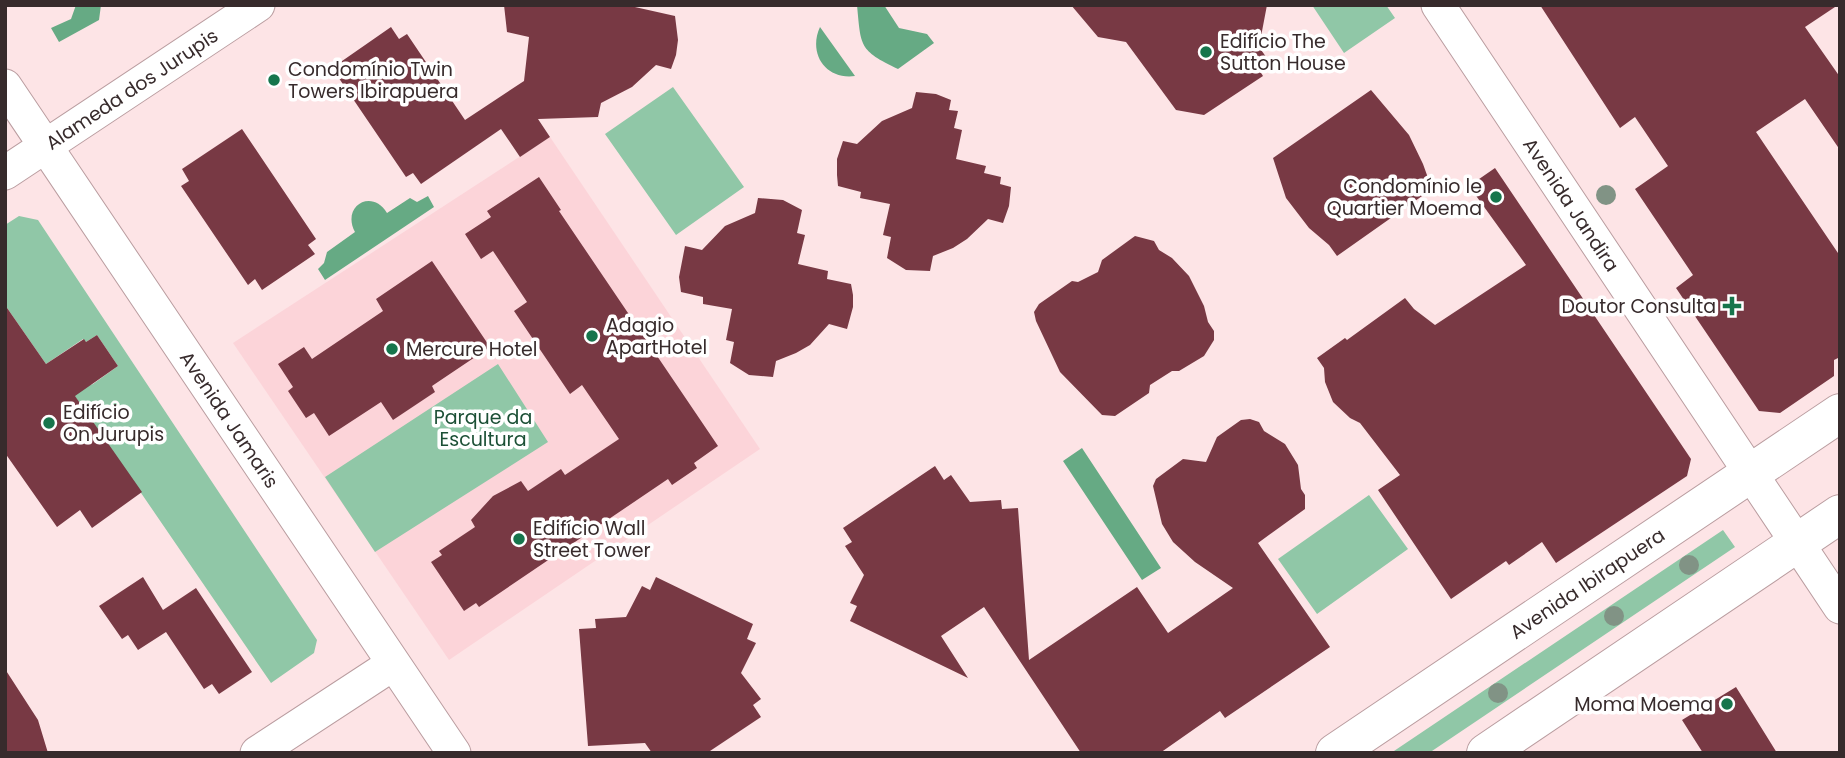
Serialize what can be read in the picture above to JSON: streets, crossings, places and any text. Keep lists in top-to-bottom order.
{
  "streets": {
    "main road": ["Avenida Ibirapuera"],
    "street": ["Alameda dos Jurupis", "Avenida Jandira", "Avenida Jamaris"]
  },
  "crossings": [
    ["Alameda dos Jurupis", "Avenida Jamaris"],
    ["Avenida Jandira", "Avenida Ibirapuera"]
  ],
  "parks": ["Parque da Escultura"],
  "places": {
    "other": [
      "Edifício The Sutton House",
      "Condomínio Twin Towers Ibirapuera",
      "Condomínio le Quartier Moema",
      "Adagio ApartHotel",
      "Mercure Hotel",
      "Edifício On Jurupis",
      "Edifício Wall Street Tower",
      "Moma Moema"
    ],
    "health": ["Doutor Consulta"]
  }
}
